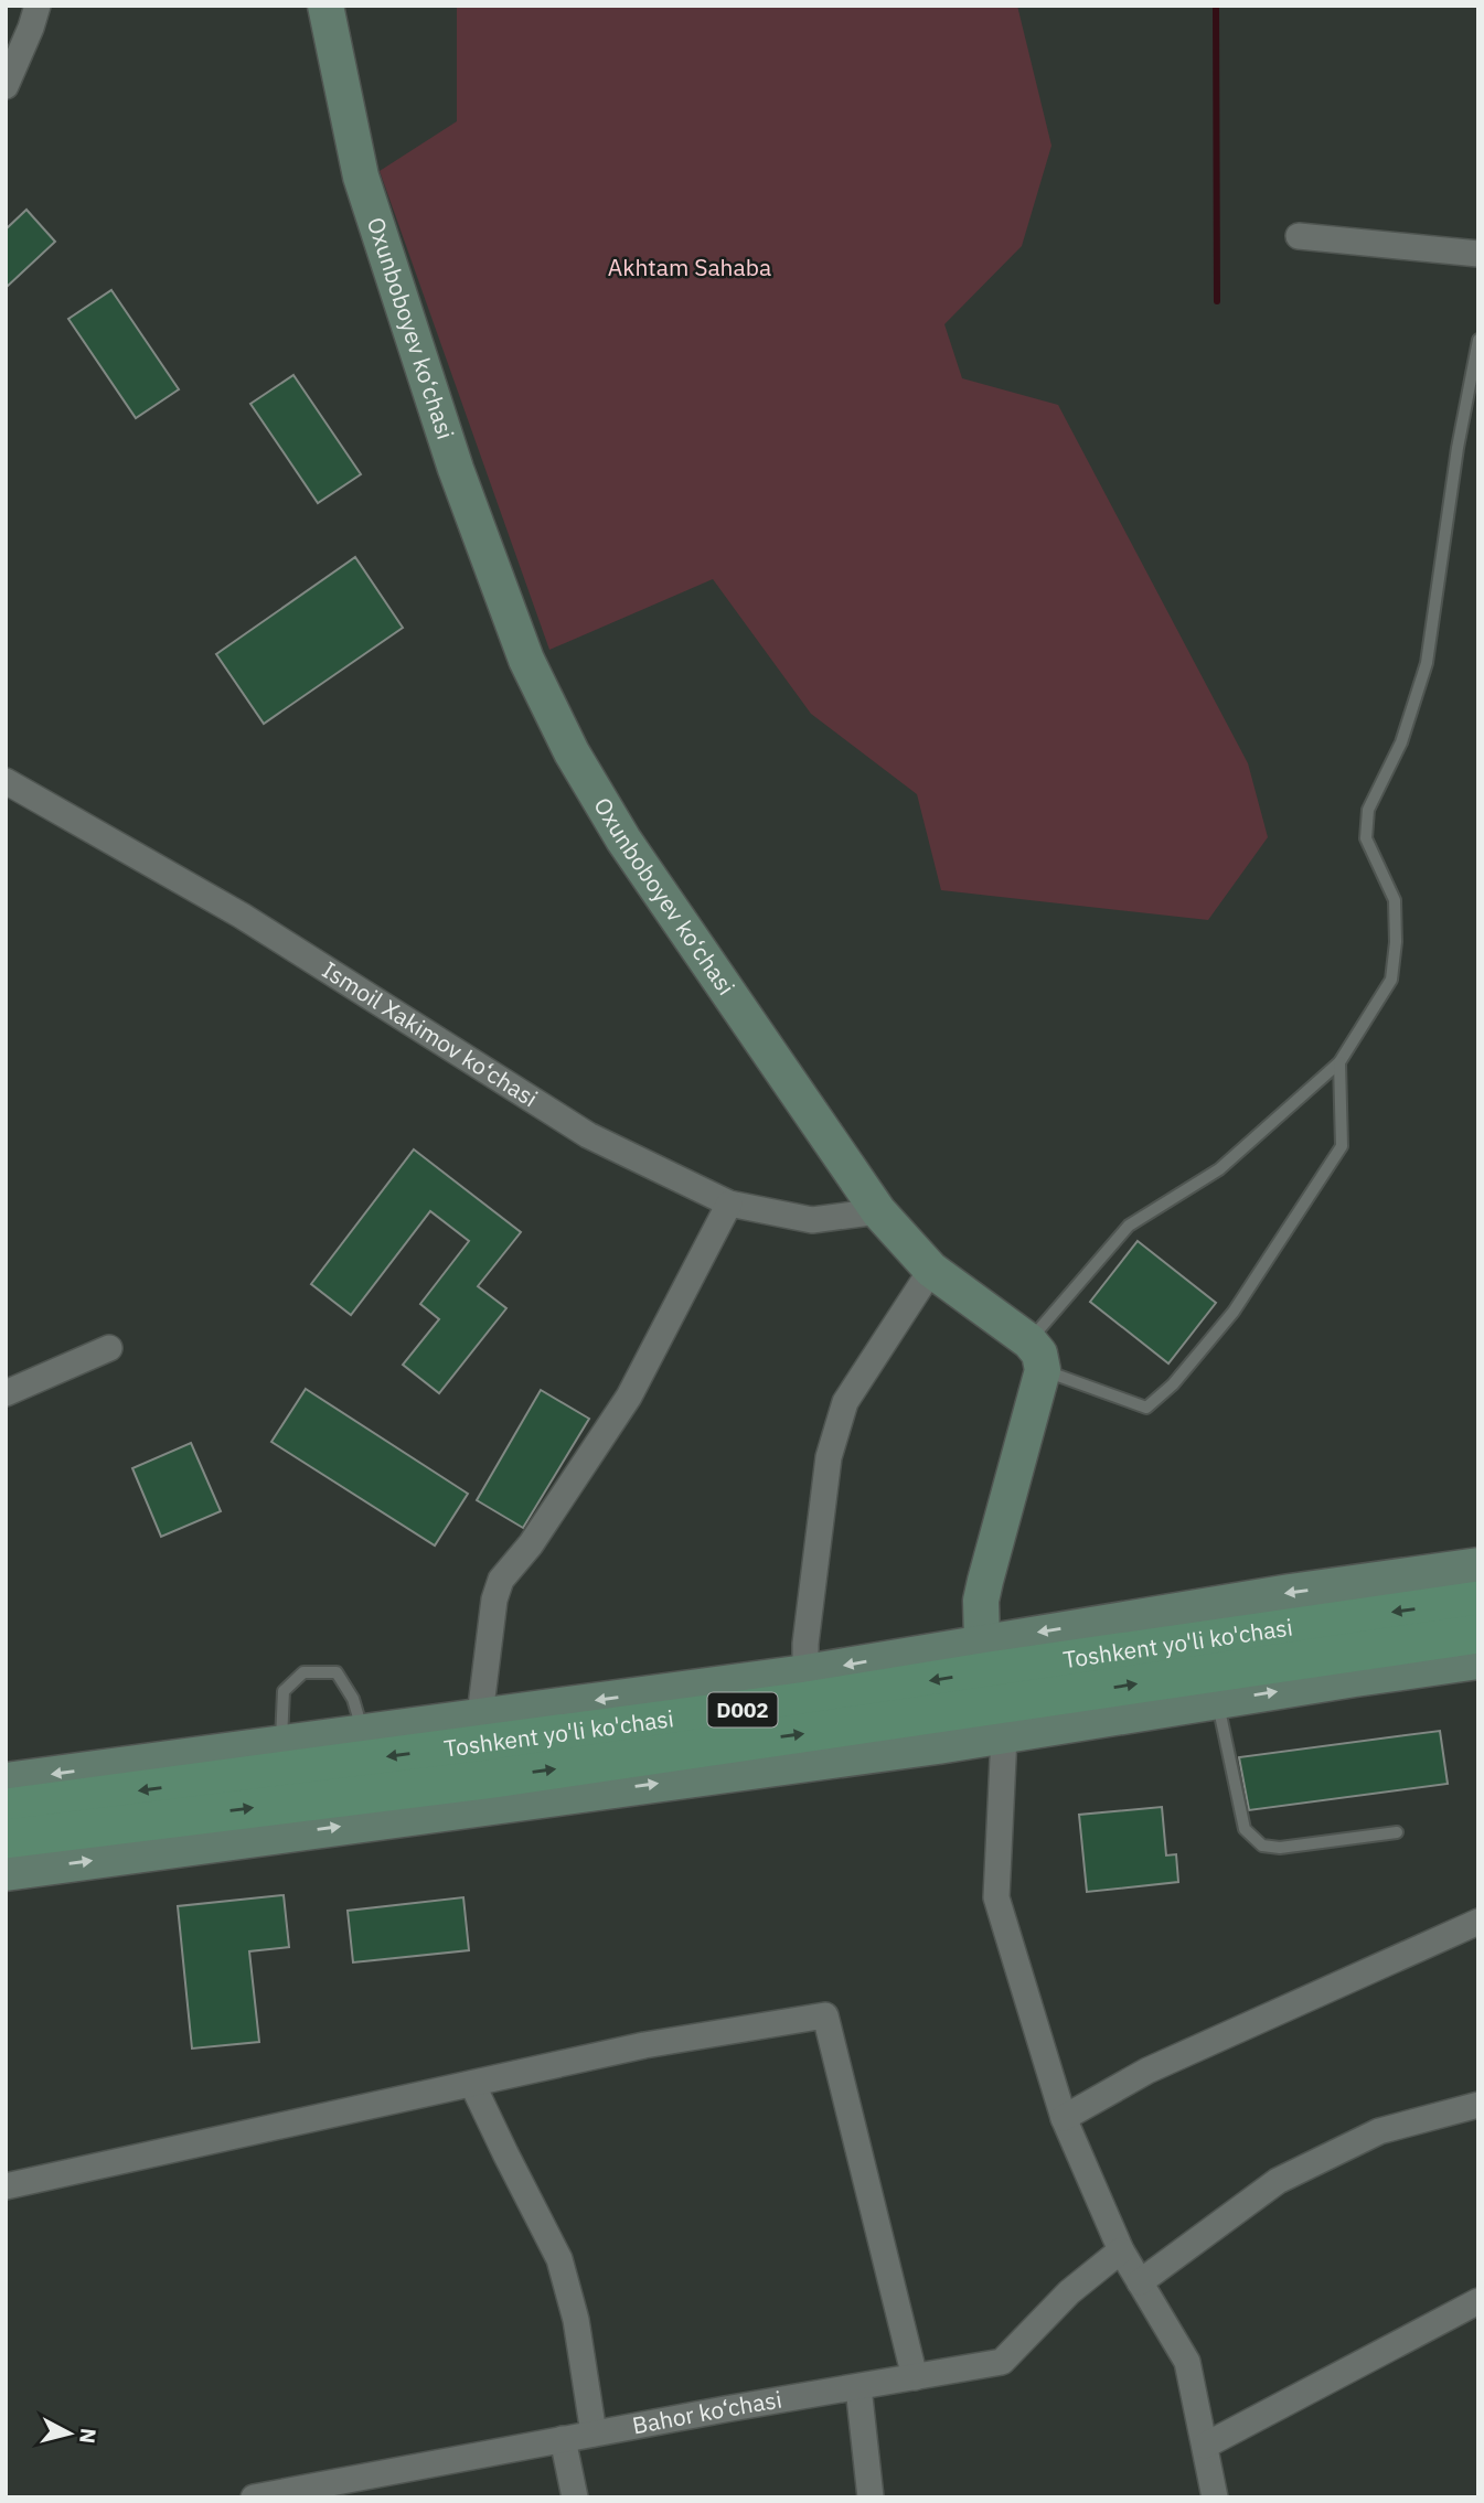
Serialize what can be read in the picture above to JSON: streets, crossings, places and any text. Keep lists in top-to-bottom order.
{
  "streets": {
    "main road": ["Toshkent yo'li ko'chasi", "D002"],
    "street": ["Oxunboboyev ko‘chasi", "Ismoil Xakimov ko‘chasi", "Bahor ko‘chasi"]
  },
  "crossings": [
    ["Oxunboboyev ko‘chasi", "Ismoil Xakimov ko‘chasi"]
  ],
  "parks": ["Akhtam Sahaba"],
  "north": "right"
}
